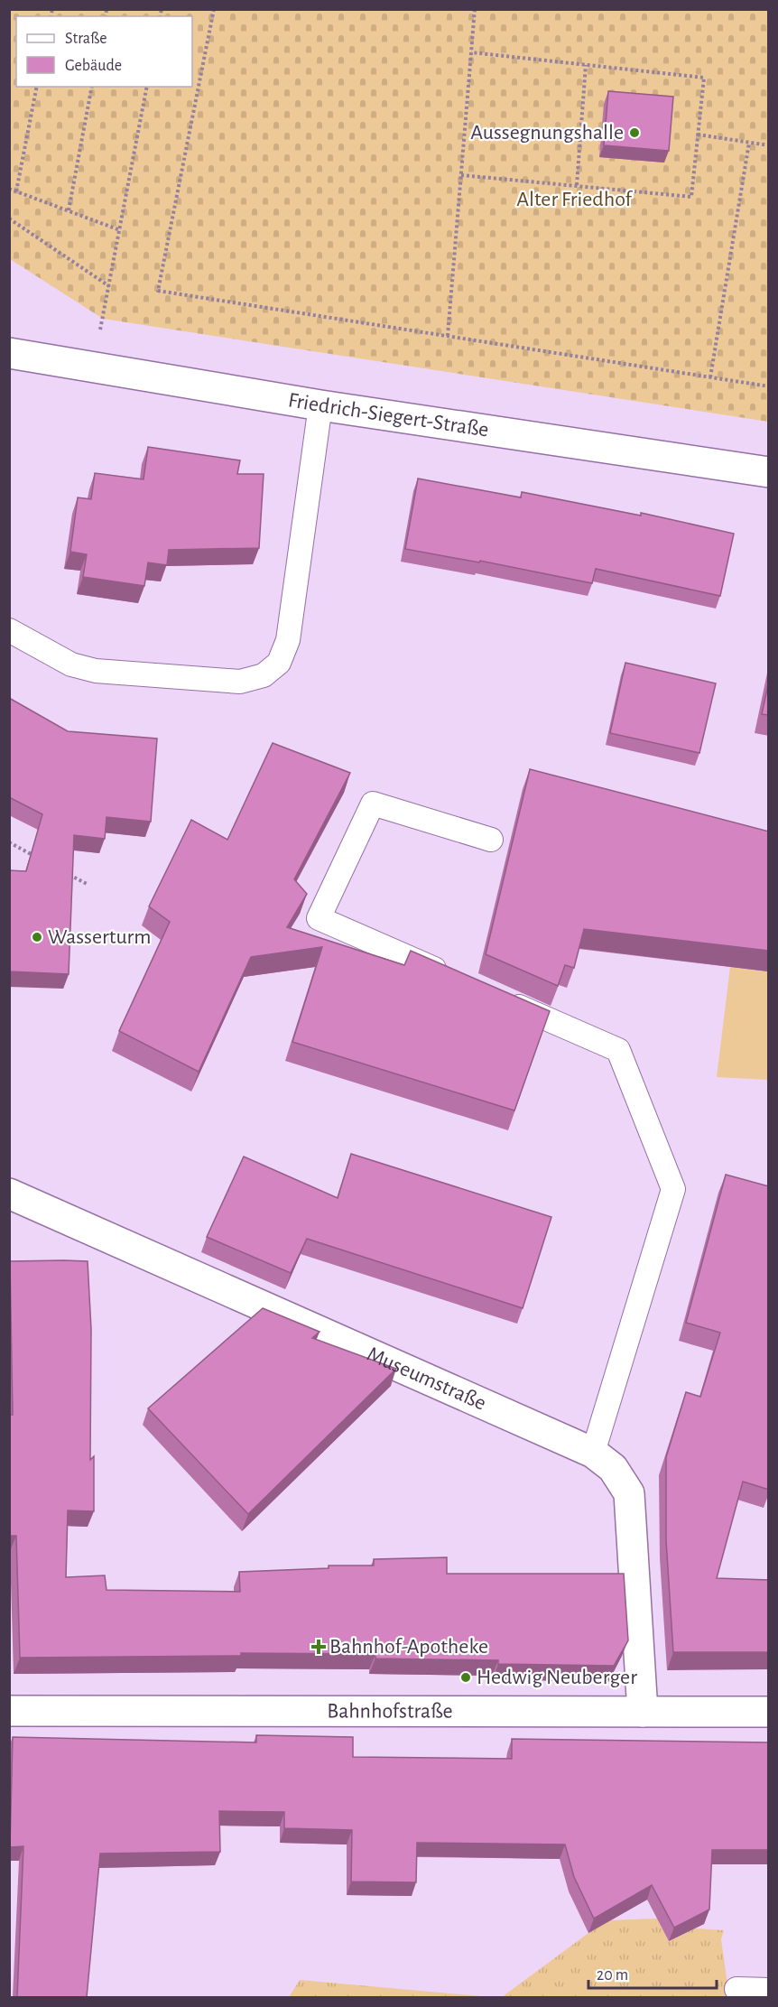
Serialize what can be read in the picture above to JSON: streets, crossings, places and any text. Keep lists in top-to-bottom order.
{
  "streets": {
    "street": ["Friedrich-Siegert-Straße", "Museumstraße", "Bahnhofstraße"]
  },
  "crossings": [
    ["Museumstraße", "Bahnhofstraße"]
  ],
  "parks": ["Alter Friedhof"],
  "places": {
    "other": ["Aussegnungshalle", "Wasserturm", "Hedwig Neuberger"],
    "health": ["Bahnhof-Apotheke"]
  },
  "legend": ["Straße", "Gebäude"],
  "scale_bar": "20 m"
}
